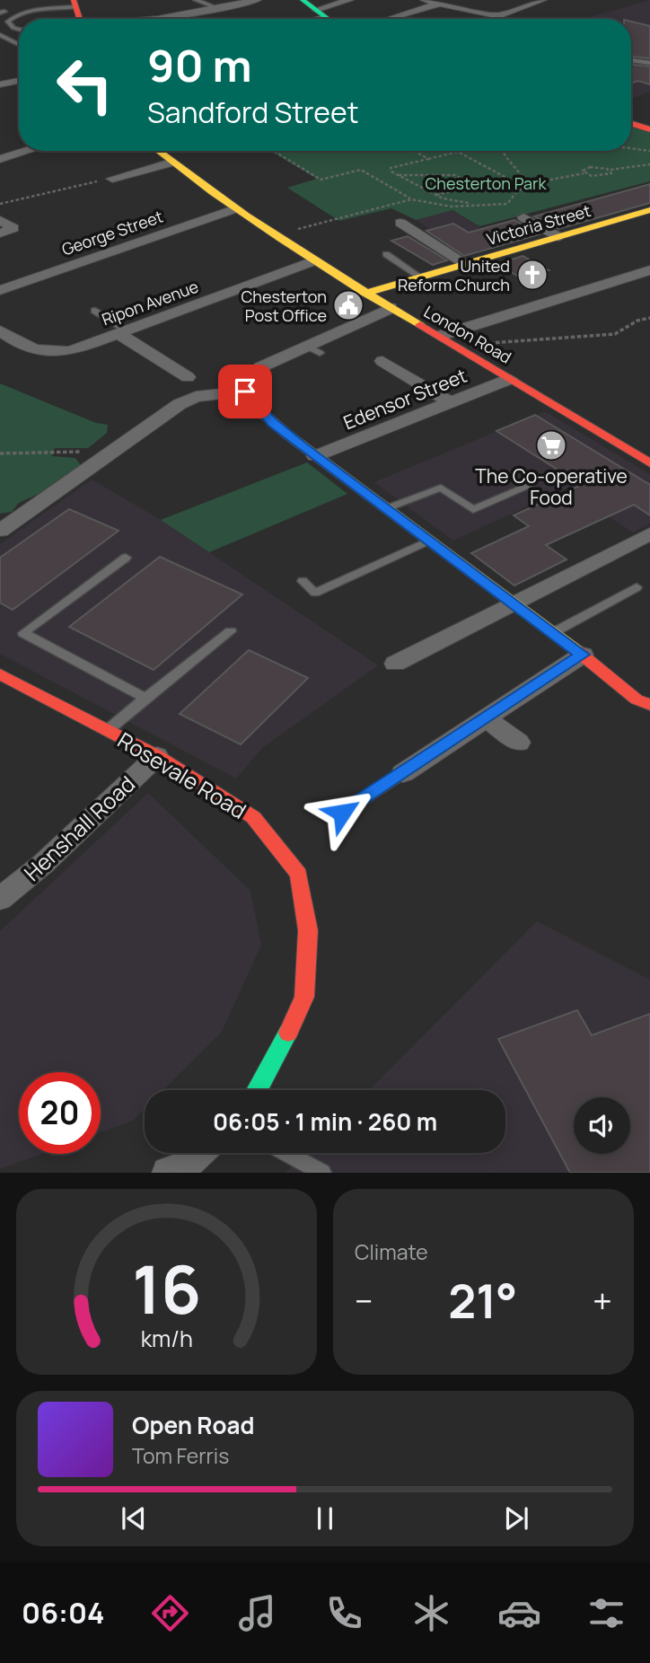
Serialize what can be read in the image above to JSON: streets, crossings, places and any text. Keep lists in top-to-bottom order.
{
  "streets": {
    "street": [
      "Victoria Street",
      "George Street",
      "Ripon Avenue",
      "London Road",
      "Edensor Street",
      "Rosevale Road",
      "Henshall Road"
    ]
  },
  "crossings": [
    ["Victoria Street", "London Road"],
    ["George Street", "London Road"],
    ["Ripon Avenue", "London Road"],
    ["London Road", "Edensor Street"],
    ["Rosevale Road", "Henshall Road"]
  ],
  "parks": ["Chesterton Park"],
  "places": {
    "church": ["United Reform Church"],
    "public building": ["Chesterton Post Office"],
    "supermarket": ["The Co-operative Food"]
  },
  "page": {
    "turn": ["90 m", "Sandford Street"],
    "limit": "20",
    "trip": "06:05 · 1 min · 260 m",
    "tile": "Climate",
    "heat": ["−", "21°", "+"],
    "song": ["Open Road", "Tom Ferris"],
    "tabs": "06:04",
    "gauge": ["16", "km/h"]
  }
}
